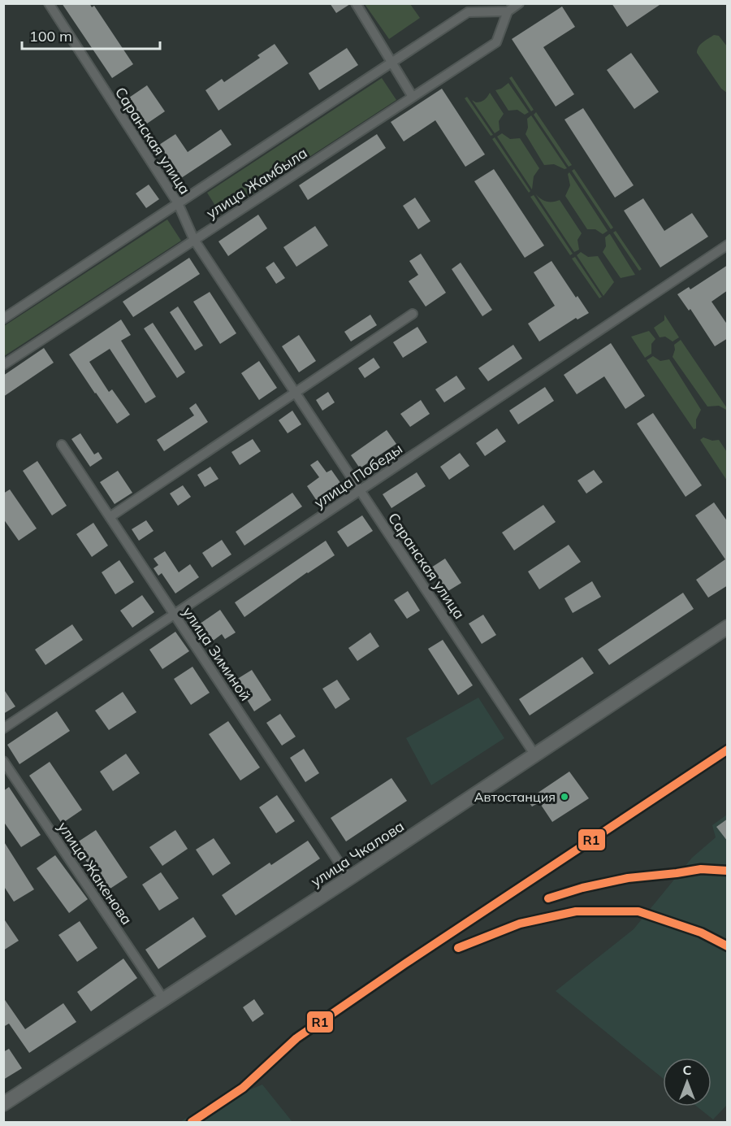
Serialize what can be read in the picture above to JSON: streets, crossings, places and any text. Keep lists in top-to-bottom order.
{
  "streets": {
    "main road": ["улица Чкалова"],
    "street": [
      "Саранская улица",
      "улица Жамбыла",
      "улица Победы",
      "улица Зиминой",
      "улица Жакенова"
    ]
  },
  "crossings": [
    ["Саранская улица", "улица Жамбыла"],
    ["Саранская улица", "улица Победы"],
    ["Саранская улица", "улица Чкалова"],
    ["улица Победы", "улица Зиминой"],
    ["улица Зиминой", "улица Чкалова"],
    ["улица Чкалова", "улица Жакенова"]
  ],
  "places": ["Автостанция"],
  "lines": ["transit line R1"],
  "scale_bar": "100 m",
  "north": "top"
}
